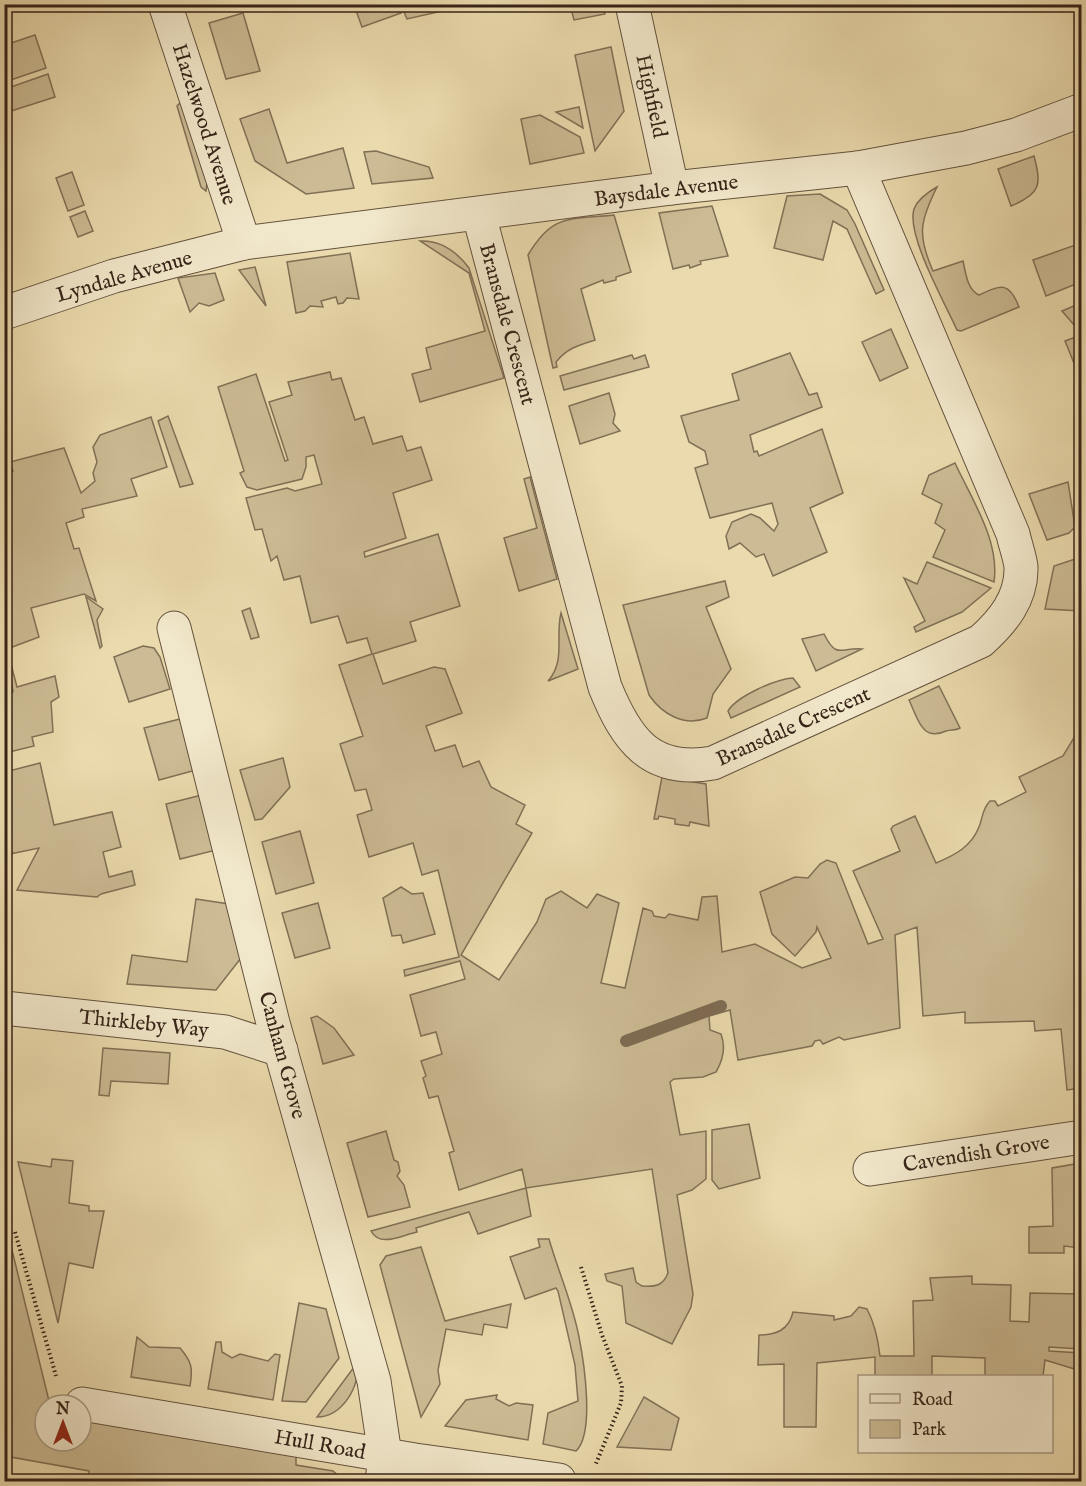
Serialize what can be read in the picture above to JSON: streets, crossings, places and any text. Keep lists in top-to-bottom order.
{
  "streets": {
    "street": [
      "Highfield",
      "Hazelwood Avenue",
      "Baysdale Avenue",
      "Lyndale Avenue",
      "Bransdale Crescent",
      "Thirkleby Way",
      "Canham Grove",
      "Cavendish Grove",
      "Hull Road"
    ]
  },
  "crossings": [
    ["Highfield", "Baysdale Avenue"],
    ["Hazelwood Avenue", "Baysdale Avenue"],
    ["Hazelwood Avenue", "Lyndale Avenue"],
    ["Baysdale Avenue", "Lyndale Avenue"],
    ["Baysdale Avenue", "Bransdale Crescent"],
    ["Thirkleby Way", "Canham Grove"],
    ["Canham Grove", "Hull Road"]
  ],
  "legend": ["Road", "Park"],
  "north": "top"
}
